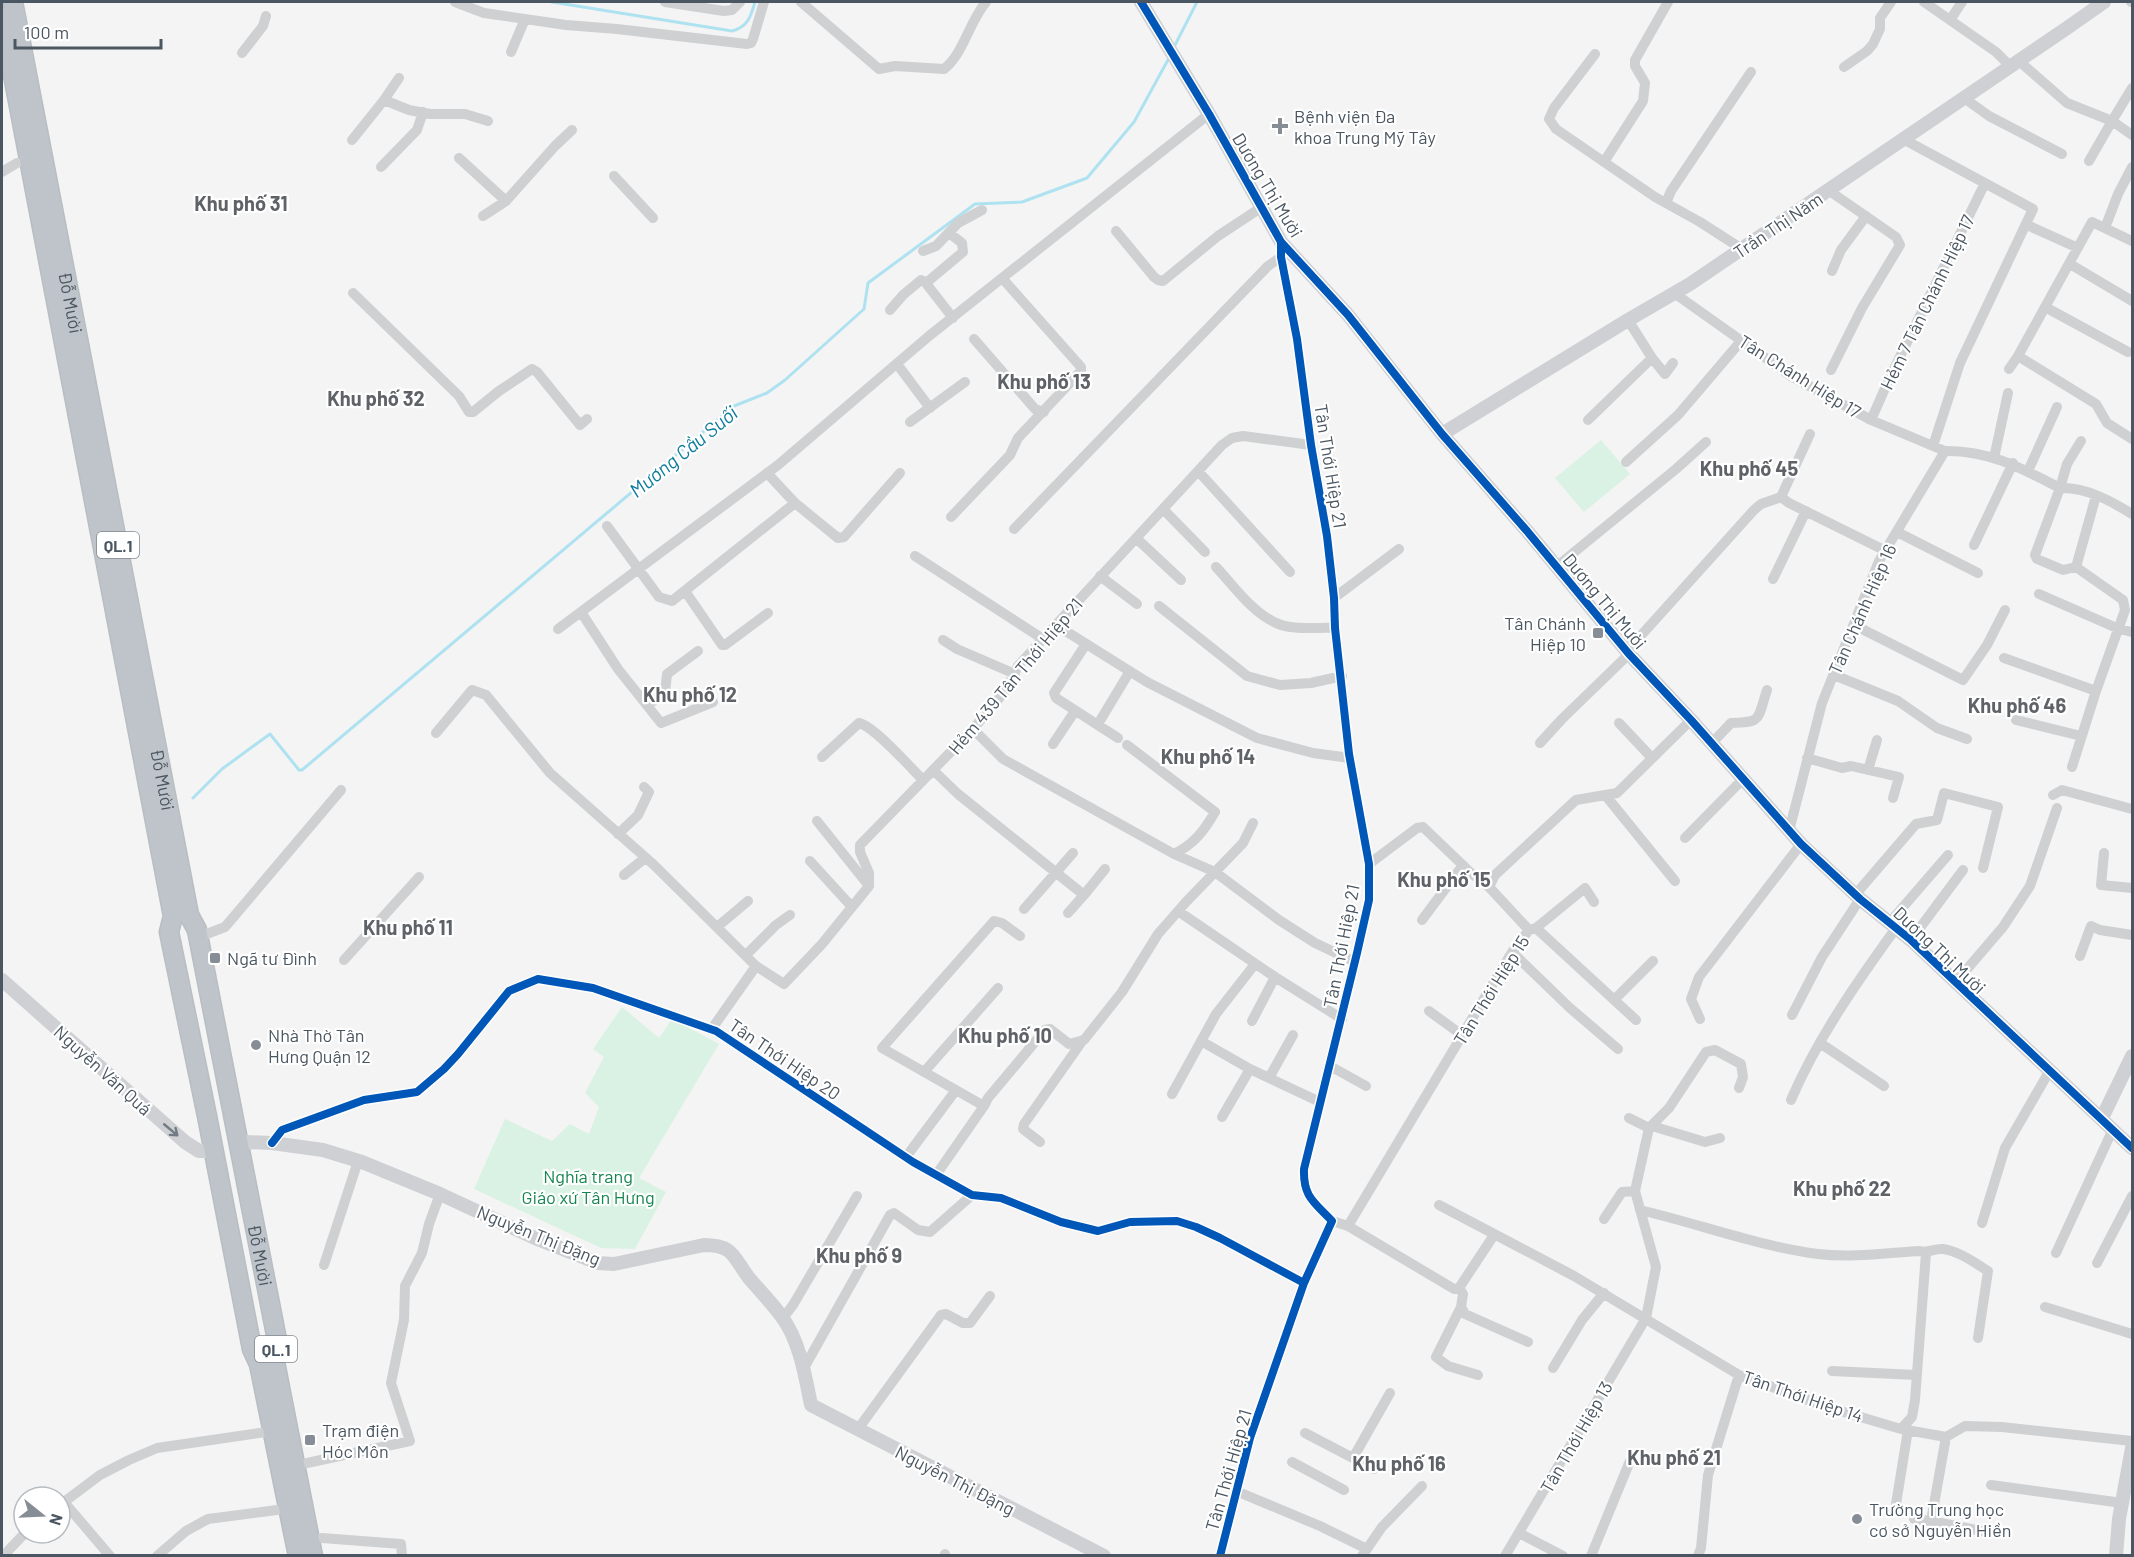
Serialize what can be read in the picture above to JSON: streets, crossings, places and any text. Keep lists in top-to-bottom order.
{
  "streets": {
    "highway": ["Đỗ Mười", "QL.1"],
    "street": [
      "Dương Thị Mười",
      "Trần Thị Năm",
      "Hẻm 7 Tân Chánh Hiệp 17",
      "Tân Chánh Hiệp 17",
      "Tân Thới Hiệp 21",
      "Tân Chánh Hiệp 16",
      "Hẻm 439 Tân Thới Hiệp 21",
      "Tân Thới Hiệp 15",
      "Tân Thới Hiệp 20",
      "Nguyễn Văn Quá",
      "Nguyễn Thị Đặng",
      "Tân Thới Hiệp 14",
      "Tân Thới Hiệp 13"
    ]
  },
  "crossings": [
    ["Dương Thị Mười", "Trần Thị Năm"],
    ["Dương Thị Mười", "Tân Thới Hiệp 21"],
    ["Dương Thị Mười", "Tân Chánh Hiệp 16"],
    ["Trần Thị Năm", "Tân Chánh Hiệp 17"],
    ["Đỗ Mười", "Nguyễn Văn Quá"],
    ["Đỗ Mười", "Nguyễn Thị Đặng"],
    ["Hẻm 7 Tân Chánh Hiệp 17", "Tân Chánh Hiệp 17"],
    ["Tân Thới Hiệp 21", "Hẻm 439 Tân Thới Hiệp 21"],
    ["Tân Thới Hiệp 21", "Tân Thới Hiệp 15"],
    ["Tân Thới Hiệp 21", "Tân Thới Hiệp 20"],
    ["Tân Thới Hiệp 20", "Nguyễn Thị Đặng"],
    ["Tân Thới Hiệp 14", "Tân Thới Hiệp 13"]
  ],
  "one_way": ["Nguyễn Văn Quá"],
  "districts": [
    "Khu phố 31",
    "Khu phố 13",
    "Khu phố 32",
    "Khu phố 45",
    "Khu phố 12",
    "Khu phố 46",
    "Khu phố 14",
    "Khu phố 15",
    "Khu phố 11",
    "Khu phố 10",
    "Khu phố 22",
    "Khu phố 9",
    "Khu phố 21",
    "Khu phố 16"
  ],
  "water": ["Mương Cầu Suối"],
  "parks": ["Nghĩa trang Giáo xứ Tân Hưng"],
  "places": {
    "health": ["Bệnh viện Đa khoa Trung Mỹ Tây"],
    "transit": ["Tân Chánh Hiệp 10", "Ngã tư Đình", "Trạm điện Hóc Môn"],
    "other": ["Nhà Thờ Tân Hưng Quận 12", "Trường Trung học cơ sở Nguyễn Hiền"]
  },
  "scale_bar": "100 m",
  "north": "right"
}
